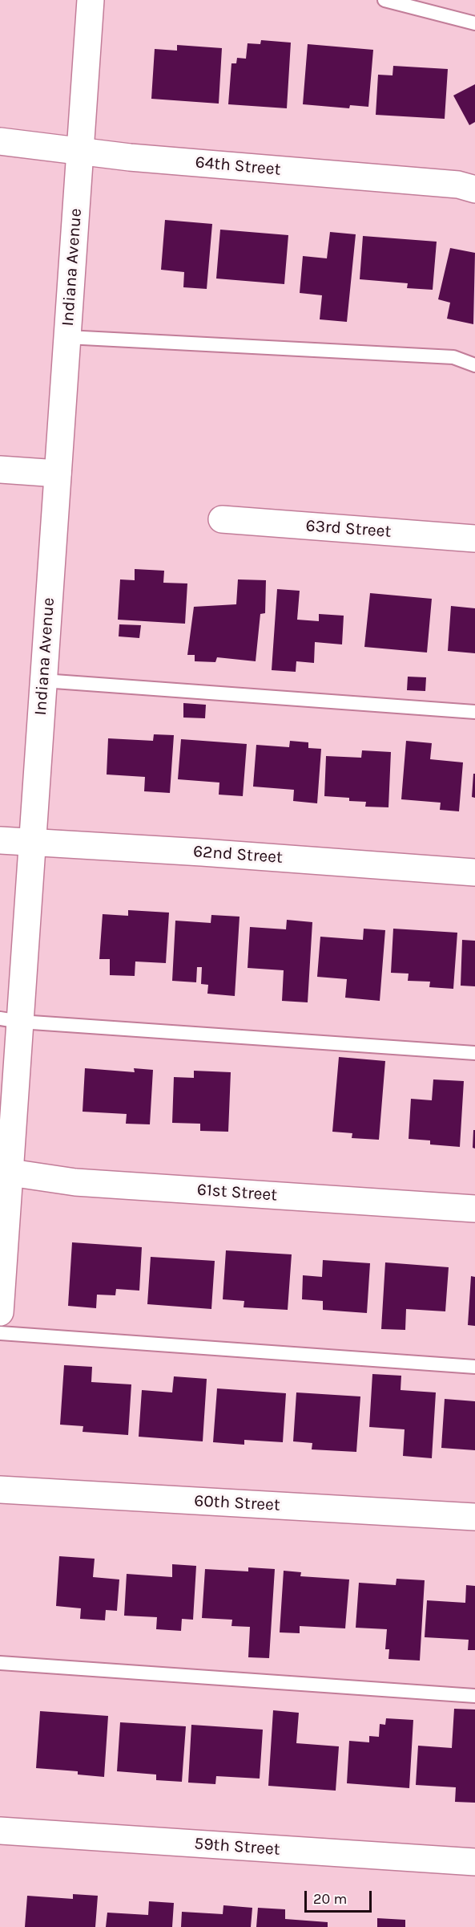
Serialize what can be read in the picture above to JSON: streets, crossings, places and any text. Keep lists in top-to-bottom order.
{
  "streets": {
    "street": [
      "64th Street",
      "Indiana Avenue",
      "63rd Street",
      "62nd Street",
      "61st Street",
      "60th Street",
      "59th Street"
    ]
  },
  "crossings": [
    ["64th Street", "Indiana Avenue"],
    ["Indiana Avenue", "62nd Street"],
    ["Indiana Avenue", "61st Street"]
  ],
  "scale_bar": "20 m"
}
